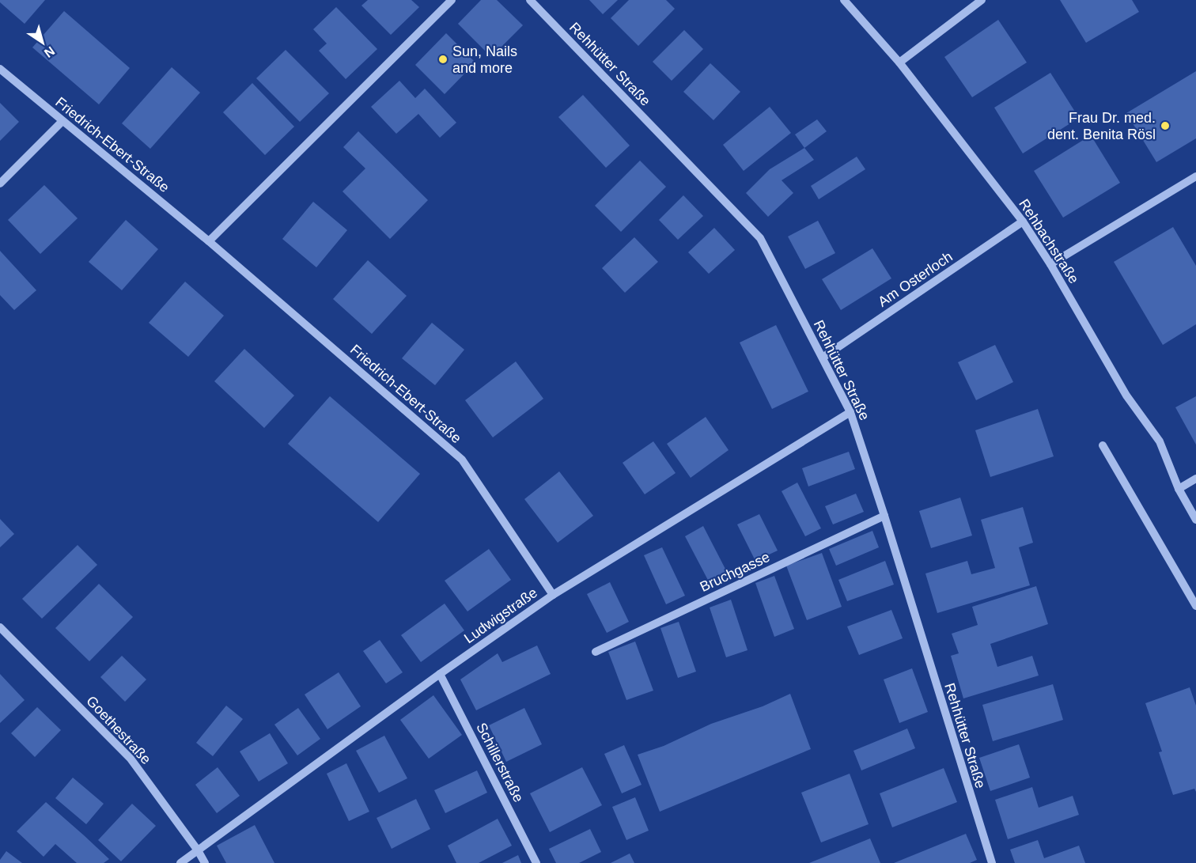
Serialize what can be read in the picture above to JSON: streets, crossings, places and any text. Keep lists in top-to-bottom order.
{
  "streets": {
    "street": [
      "Rehhütter Straße",
      "Friedrich-Ebert-Straße",
      "Rehbachstraße",
      "Am Osterloch",
      "Bruchgasse",
      "Ludwigstraße",
      "Goethestraße",
      "Schillerstraße"
    ]
  },
  "crossings": [
    ["Rehhütter Straße", "Am Osterloch"],
    ["Rehhütter Straße", "Bruchgasse"],
    ["Rehhütter Straße", "Ludwigstraße"],
    ["Friedrich-Ebert-Straße", "Ludwigstraße"],
    ["Rehbachstraße", "Am Osterloch"],
    ["Ludwigstraße", "Goethestraße"],
    ["Ludwigstraße", "Schillerstraße"]
  ],
  "places": ["Sun, Nails and more", "Frau Dr. med. dent. Benita Rösl"],
  "north": "bottom right"
}
